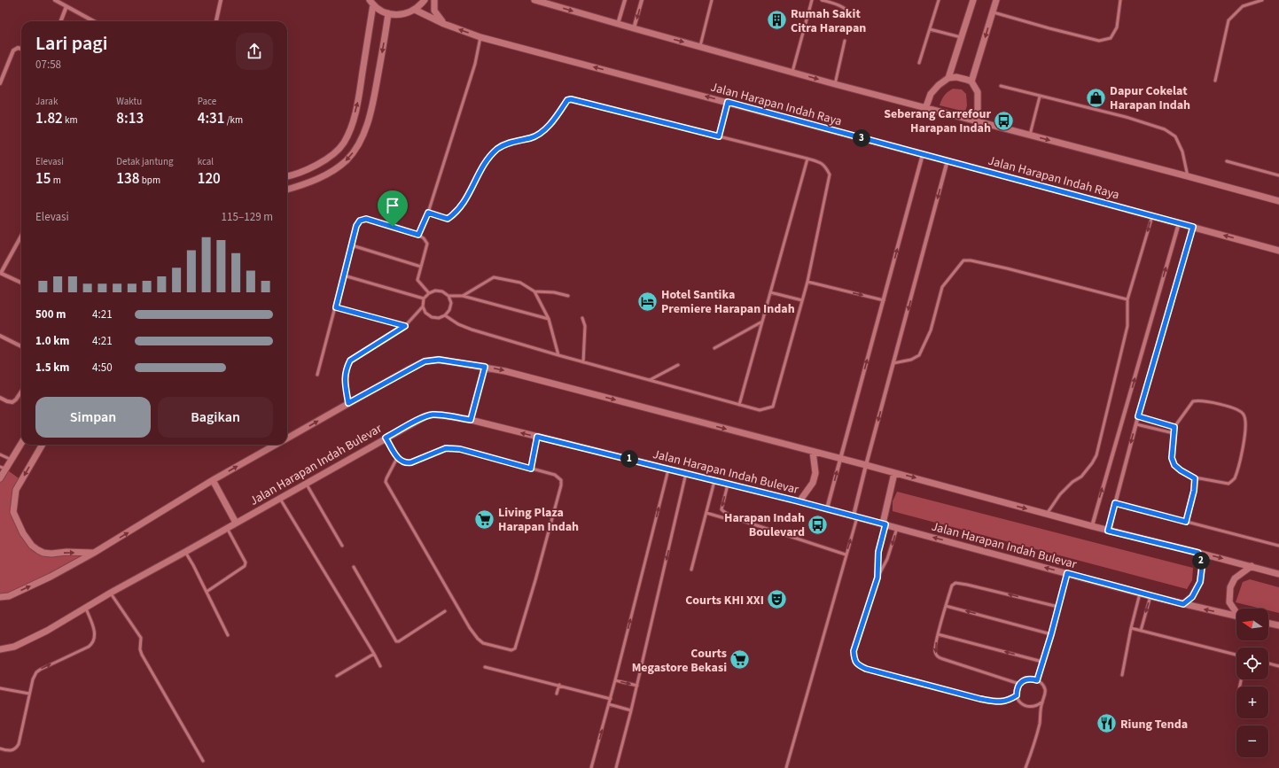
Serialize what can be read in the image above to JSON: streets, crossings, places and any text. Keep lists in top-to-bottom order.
{
  "streets": {
    "street": ["Jalan Harapan Indah Raya", "Jalan Harapan Indah Bulevar"]
  },
  "places": {
    "building": ["Rumah Sakit Citra Harapan"],
    "shop": ["Dapur Cokelat Harapan Indah"],
    "bus stop": ["Seberang Carrefour Harapan Indah", "Harapan Indah Boulevard"],
    "hotel": ["Hotel Santika Premiere Harapan Indah"],
    "supermarket": ["Living Plaza Harapan Indah", "Courts Megastore Bekasi"],
    "theatre": ["Courts KHI XXI"],
    "restaurant": ["Riung Tenda"]
  },
  "north": "left",
  "page": {
    "heading": ["Lari pagi", "07:58"],
    "stats": [
      ["Jarak", "1.82 km"],
      ["Waktu", "8:13"],
      ["Pace", "4:31 /km"],
      ["Elevasi", "15 m"],
      ["Detak jantung", "138 bpm"],
      ["kcal", "120"]
    ],
    "pins": ["3", "1", "2"],
    "chart": ["Elevasi", "115–129 m"],
    "list": [
      {
        "name": "500 m",
        "note": "4:21"
      },
      {
        "name": "1.0 km",
        "note": "4:21"
      },
      {
        "name": "1.5 km",
        "note": "4:50"
      }
    ],
    "buttons": ["Simpan", "Bagikan"],
    "map_buttons": ["+", "−"]
  }
}
